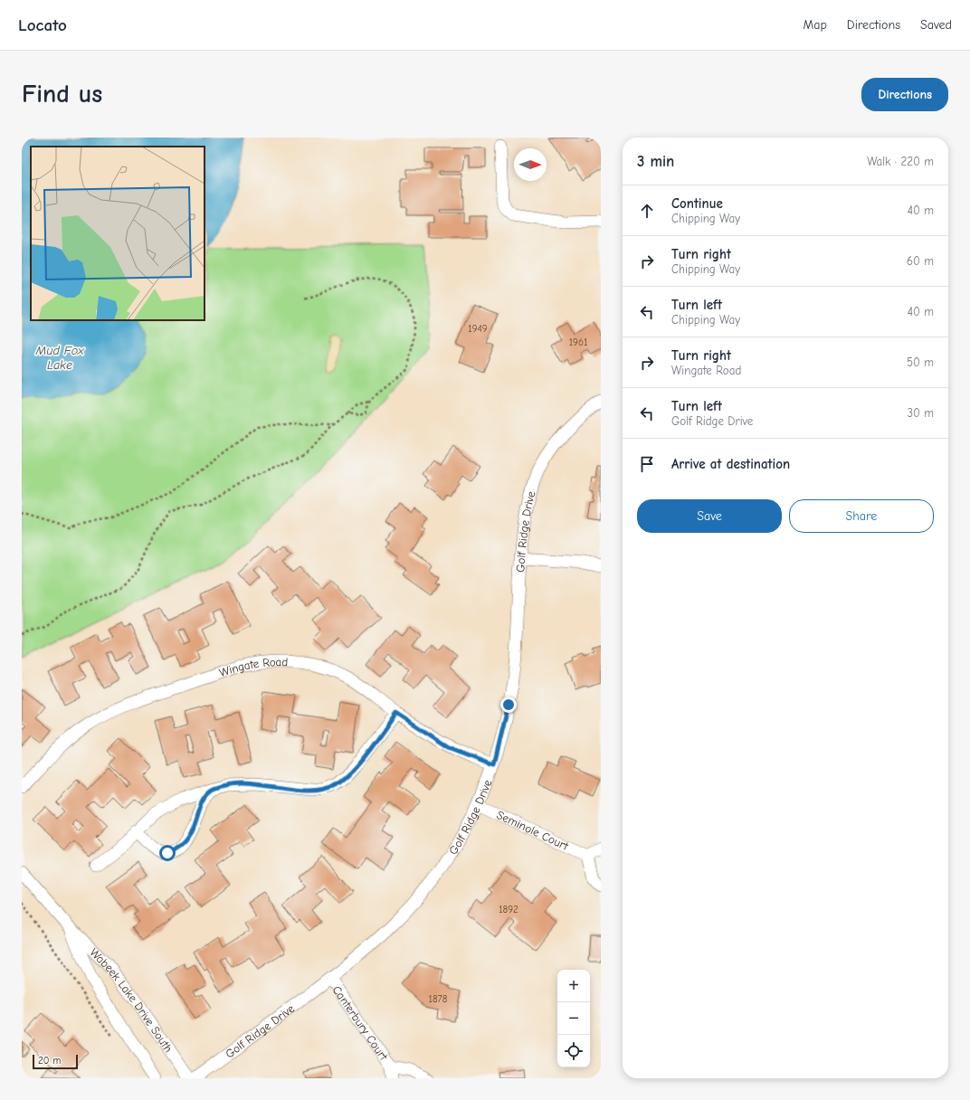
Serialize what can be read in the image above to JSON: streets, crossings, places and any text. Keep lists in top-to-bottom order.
{
  "streets": {
    "street": [
      "Golf Ridge Drive",
      "Wingate Road",
      "Seminole Court",
      "Wabeek Lake Drive South",
      "Canterbury Court"
    ]
  },
  "crossings": [
    ["Golf Ridge Drive", "Wingate Road"],
    ["Golf Ridge Drive", "Seminole Court"],
    ["Golf Ridge Drive", "Canterbury Court"]
  ],
  "water": ["Mud Fox Lake"],
  "house_numbers": [
    "1949",
    "1961",
    "1892",
    "1878"
  ],
  "scale_bar": "20 m",
  "north": "right",
  "page": {
    "header": "Locato",
    "nav": ["Map", "Directions", "Saved"],
    "buttons": [
      "Directions",
      ["Save", "Share"]
    ],
    "title": "Find us",
    "heading": ["3 min", "Walk · 220 m"],
    "list": [
      ["Continue", "Chipping Way", "40 m"],
      ["Turn right", "Chipping Way", "60 m"],
      ["Turn left", "Chipping Way", "40 m"],
      ["Turn right", "Wingate Road", "50 m"],
      ["Turn left", "Golf Ridge Drive", "30 m"],
      "Arrive at destination"
    ],
    "map_buttons": ["+", "−"],
    "scale": "20 m"
  }
}
